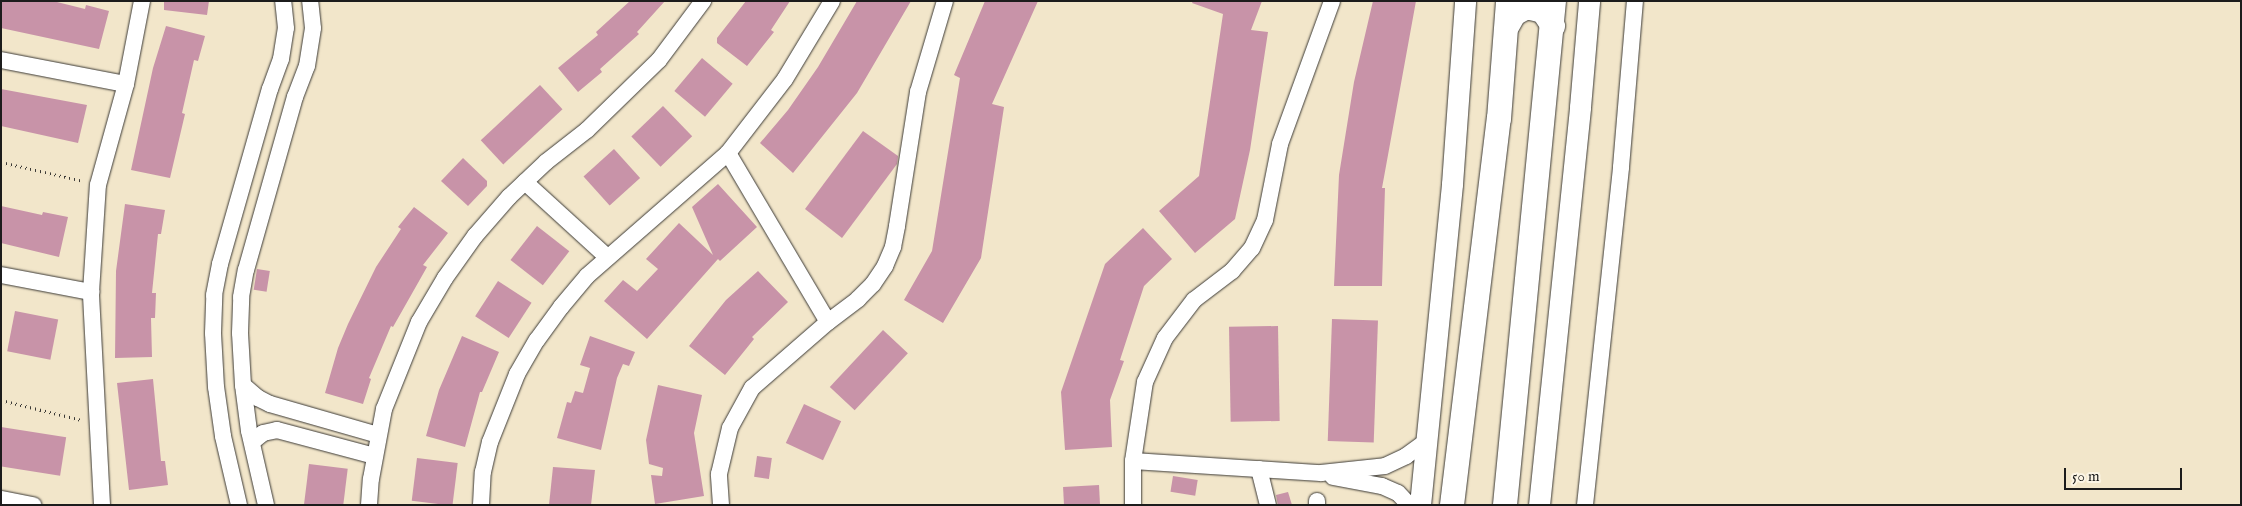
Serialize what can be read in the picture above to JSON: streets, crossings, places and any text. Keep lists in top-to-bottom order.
{
  "scale_bar": "50 m"
}
